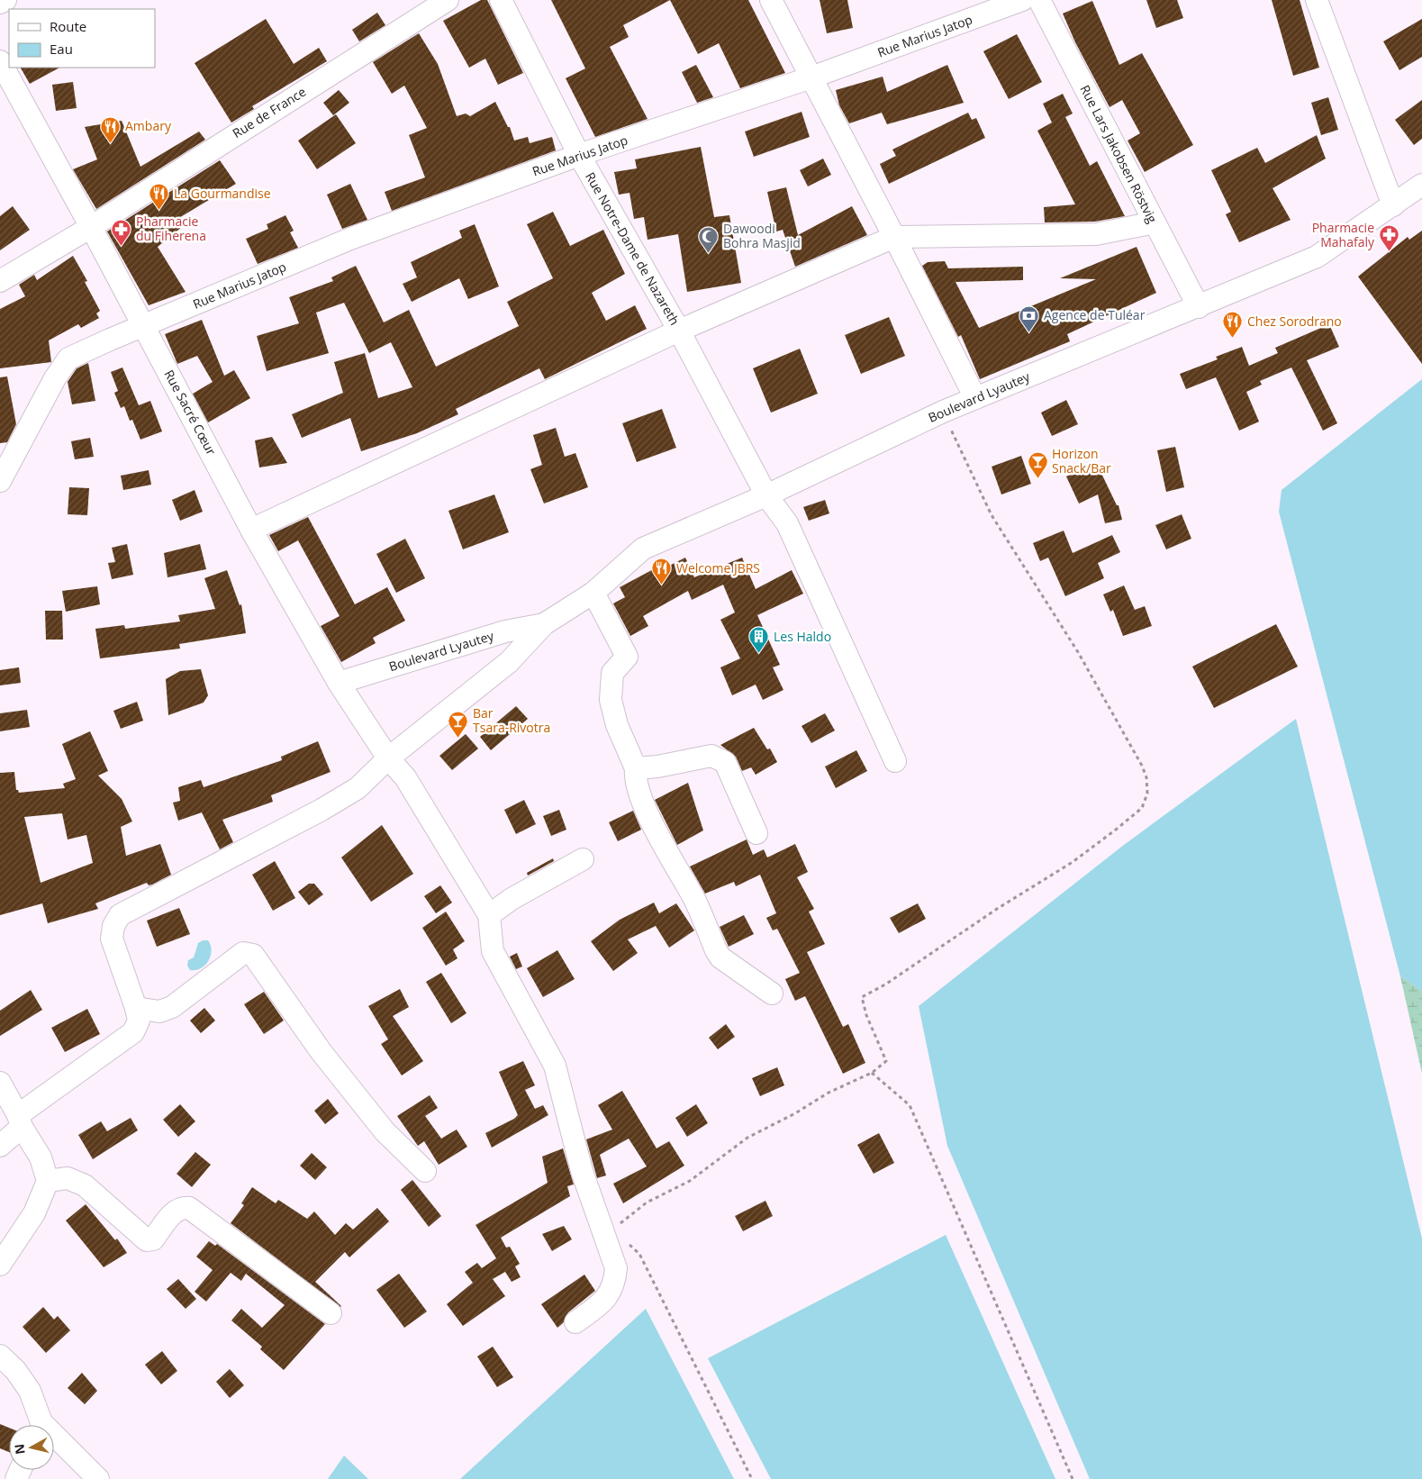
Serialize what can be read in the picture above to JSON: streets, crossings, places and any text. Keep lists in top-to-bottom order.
{
  "streets": {
    "street": [
      "Rue Marius Jatop",
      "Rue de France",
      "Rue Lars Jakobsen Röstvig",
      "Rue Notre-Dame de Nazareth",
      "Boulevard Lyautey",
      "Rue Sacré Cœur"
    ]
  },
  "crossings": [
    ["Rue Marius Jatop", "Rue Notre-Dame de Nazareth"],
    ["Rue Marius Jatop", "Rue Sacré Cœur"],
    ["Rue de France", "Rue Sacré Cœur"],
    ["Rue Lars Jakobsen Röstvig", "Boulevard Lyautey"],
    ["Rue Notre-Dame de Nazareth", "Boulevard Lyautey"],
    ["Boulevard Lyautey", "Rue Sacré Cœur"]
  ],
  "places": {
    "restaurant": [
      "Ambary",
      "La Gourmandise",
      "Chez Sorodrano",
      "Welcome JBRS"
    ],
    "pharmacy": ["Pharmacie du Fiherena", "Pharmacie Mahafaly"],
    "mosque": ["Dawoodi Bohra Masjid"],
    "bank": ["Agence de Tuléar"],
    "bar": ["Horizon Snack/Bar", "Bar Tsara-Rivotra"],
    "building": ["Les Haldo"]
  },
  "legend": ["Route", "Eau"],
  "north": "left"
}
